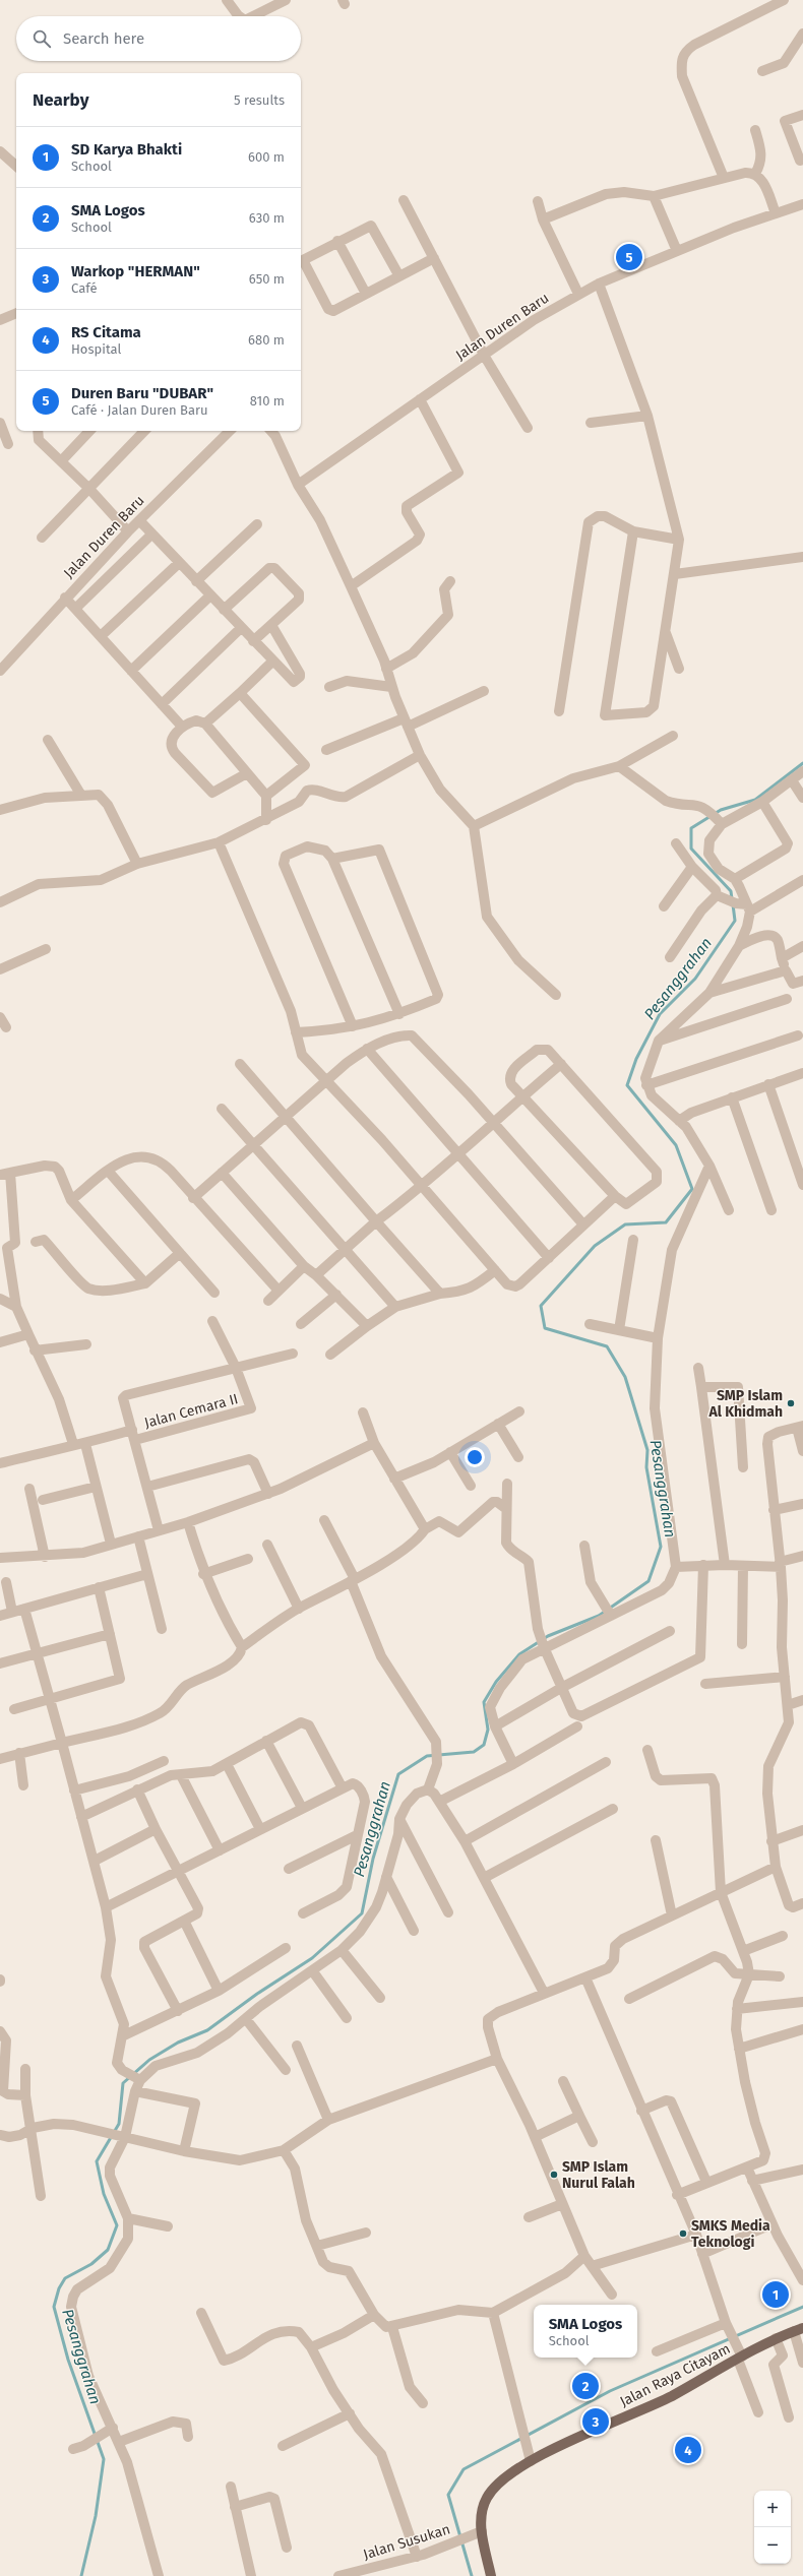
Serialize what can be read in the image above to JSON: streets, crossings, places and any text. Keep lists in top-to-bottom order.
{
  "streets": {
    "main road": ["Jalan Raya Citayam"],
    "street": ["Jalan Duren Baru", "Jalan Cemara II", "Jalan Susukan"]
  },
  "crossings": [
    ["Jalan Raya Citayam", "Jalan Susukan"]
  ],
  "water": ["Pesanggrahan"],
  "places": ["SMP Islam Al Khidmah", "SMP Islam Nurul Falah", "SMKS Media Teknologi"],
  "page": {
    "search": "Search here",
    "heading": ["Nearby", "5 results"],
    "list": [
      {
        "mark": "1",
        "name": "SD Karya Bhakti",
        "note": "School",
        "value": "600 m"
      },
      {
        "mark": "2",
        "name": "SMA Logos",
        "note": "School",
        "value": "630 m"
      },
      {
        "mark": "3",
        "name": "Warkop \"HERMAN\"",
        "note": "Café",
        "value": "650 m"
      },
      {
        "mark": "4",
        "name": "RS Citama",
        "note": "Hospital",
        "value": "680 m"
      },
      {
        "mark": "5",
        "name": "Duren Baru \"DUBAR\"",
        "note": "Café · Jalan Duren Baru",
        "value": "810 m"
      }
    ],
    "pins": [
      "5",
      "1",
      "2",
      "3",
      "4"
    ],
    "popup": ["SMA Logos", "School"],
    "map_buttons": ["+", "−"]
  }
}
